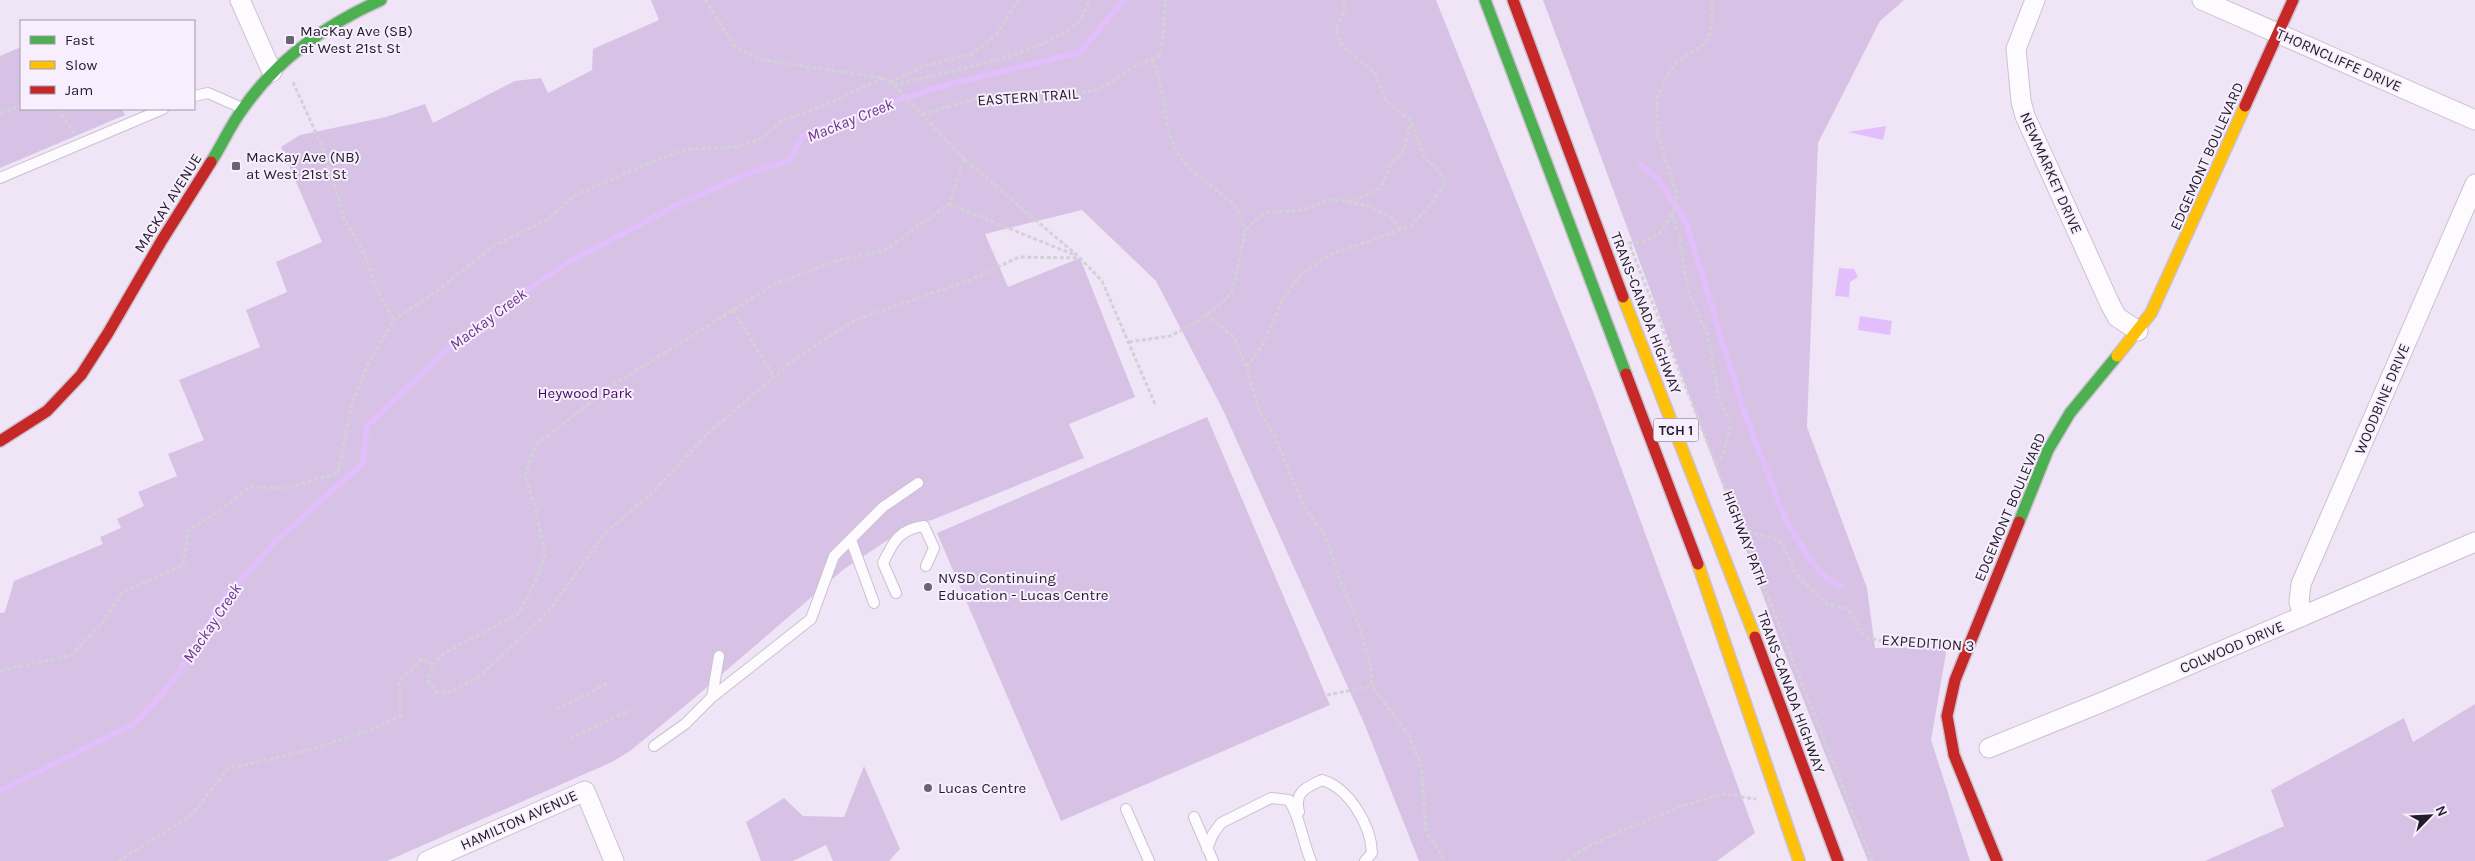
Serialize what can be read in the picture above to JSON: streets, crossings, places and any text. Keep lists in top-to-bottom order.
{
  "streets": {
    "main road": [
      "EDGEMONT BOULEVARD",
      "MACKAY AVENUE",
      "TRANS-CANADA HIGHWAY",
      "TCH 1"
    ],
    "street": [
      "THORNCLIFFE DRIVE",
      "NEWMARKET DRIVE",
      "WOODBINE DRIVE",
      "COLWOOD DRIVE",
      "HAMILTON AVENUE"
    ],
    "path": ["EASTERN TRAIL", "HIGHWAY PATH", "EXPEDITION 3"]
  },
  "crossings": [
    ["THORNCLIFFE DRIVE", "EDGEMONT BOULEVARD"],
    ["EDGEMONT BOULEVARD", "NEWMARKET DRIVE"],
    ["EDGEMONT BOULEVARD", "EXPEDITION 3"],
    ["WOODBINE DRIVE", "COLWOOD DRIVE"],
    ["HIGHWAY PATH", "EXPEDITION 3"]
  ],
  "water": ["Mackay Creek"],
  "parks": ["Heywood Park"],
  "places": {
    "transit": ["MacKay Ave (SB) at West 21st St", "MacKay Ave (NB) at West 21st St"],
    "other": ["NVSD Continuing Education - Lucas Centre", "Lucas Centre"]
  },
  "legend": ["Fast", "Slow", "Jam"],
  "north": "top right"
}
